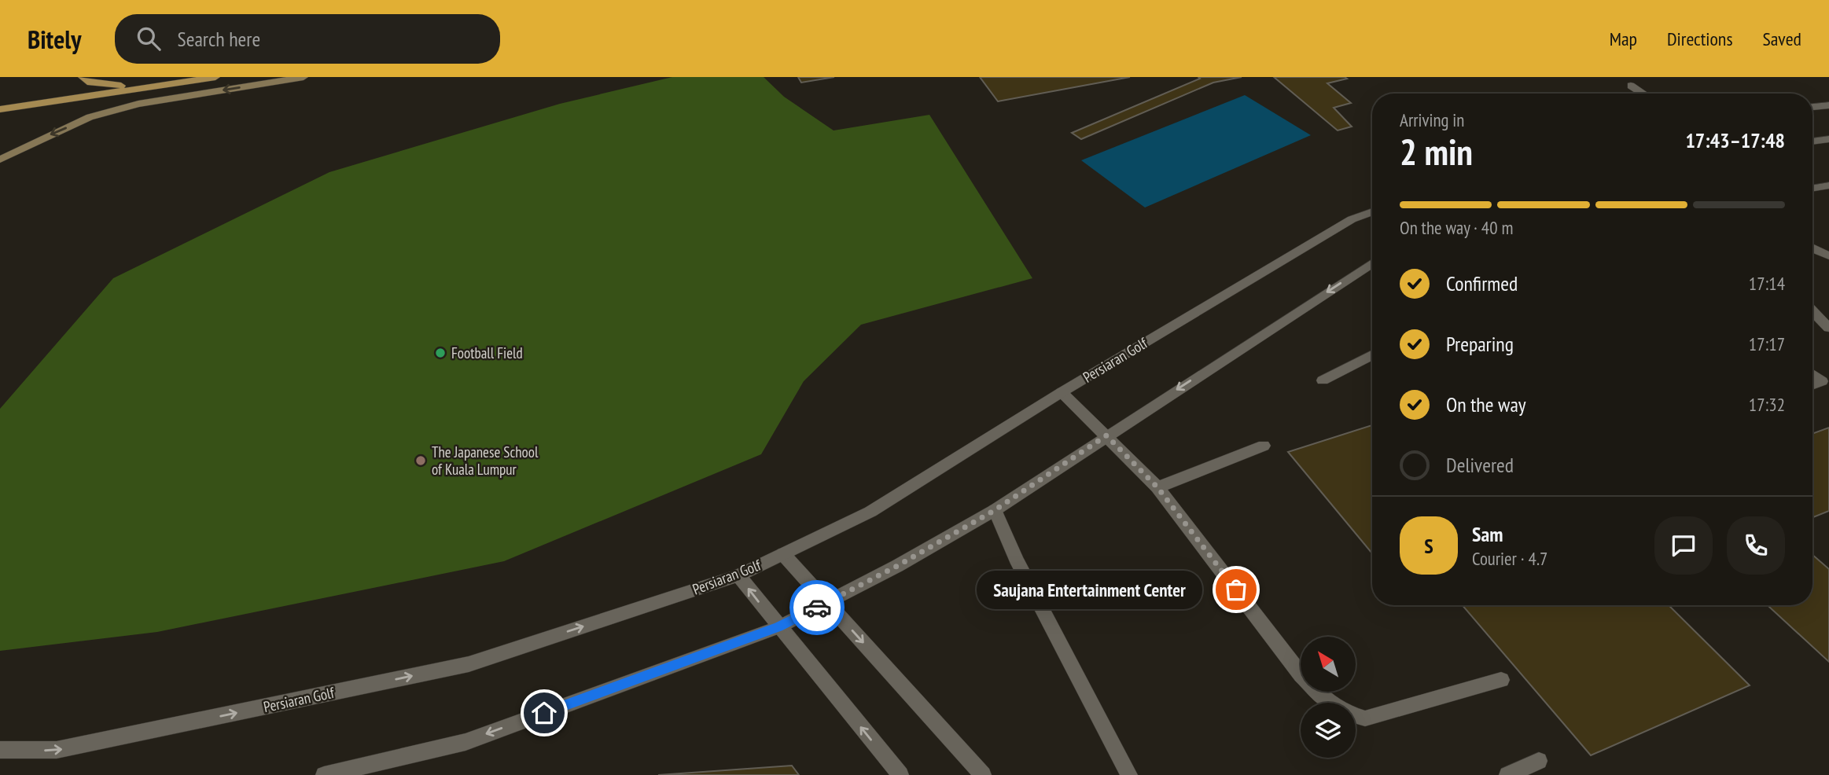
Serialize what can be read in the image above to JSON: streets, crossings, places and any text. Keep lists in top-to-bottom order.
{
  "streets": {
    "street": ["Persiaran Golf"]
  },
  "places": ["Football Field", "The Japanese School of Kuala Lumpur", "Saujana Entertainment Center"],
  "north": "top left",
  "page": {
    "header": "Bitely",
    "search": "Search here",
    "nav": ["Map", "Directions", "Saved"],
    "heading": ["2 min", "Arriving in", "17:43–17:48"],
    "panel": ["Sam", "Courier · 4.7"],
    "bar": "On the way · 40 m",
    "list": [
      ["Confirmed", "17:14"],
      ["Preparing", "17:17"],
      ["On the way", "17:32"],
      "Delivered"
    ],
    "round": "S",
    "bubble": "Saujana Entertainment Center"
  }
}
